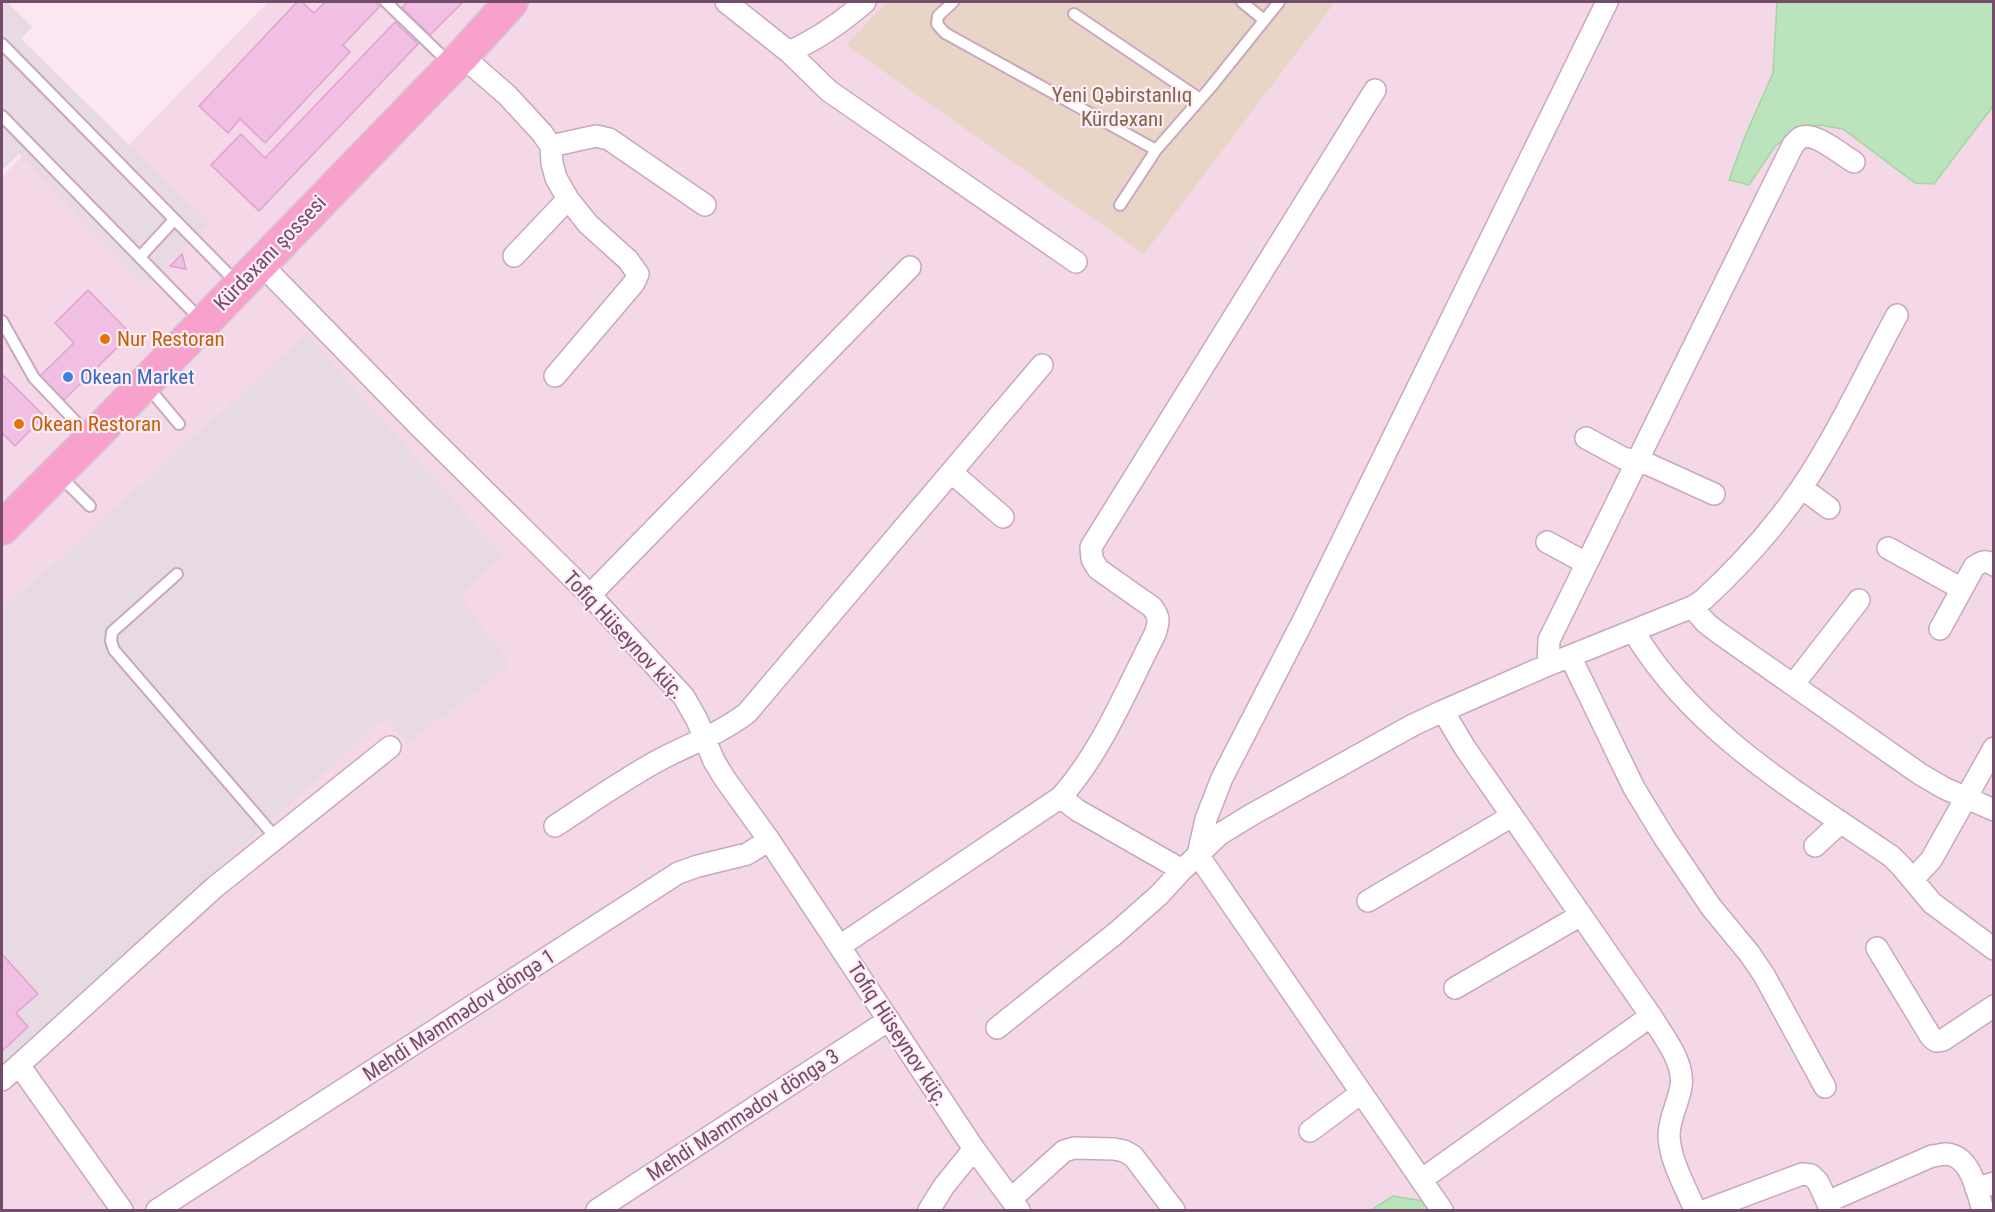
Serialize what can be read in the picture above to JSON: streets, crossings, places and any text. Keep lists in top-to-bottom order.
{
  "streets": {
    "main road": ["Kürdəxanı şossesi"],
    "street": ["Tofiq Hüseynov küç.", "Mehdi Məmmədov döngə 1", "Mehdi Məmmədov döngə 3"]
  },
  "crossings": [
    ["Kürdəxanı şossesi", "Tofiq Hüseynov küç."],
    ["Tofiq Hüseynov küç.", "Mehdi Məmmədov döngə 1"],
    ["Tofiq Hüseynov küç.", "Mehdi Məmmədov döngə 3"]
  ],
  "parks": ["Yeni Qəbirstanlıq Kürdəxanı"],
  "places": ["Nur Restoran", "Okean Market", "Okean Restoran"]
}
